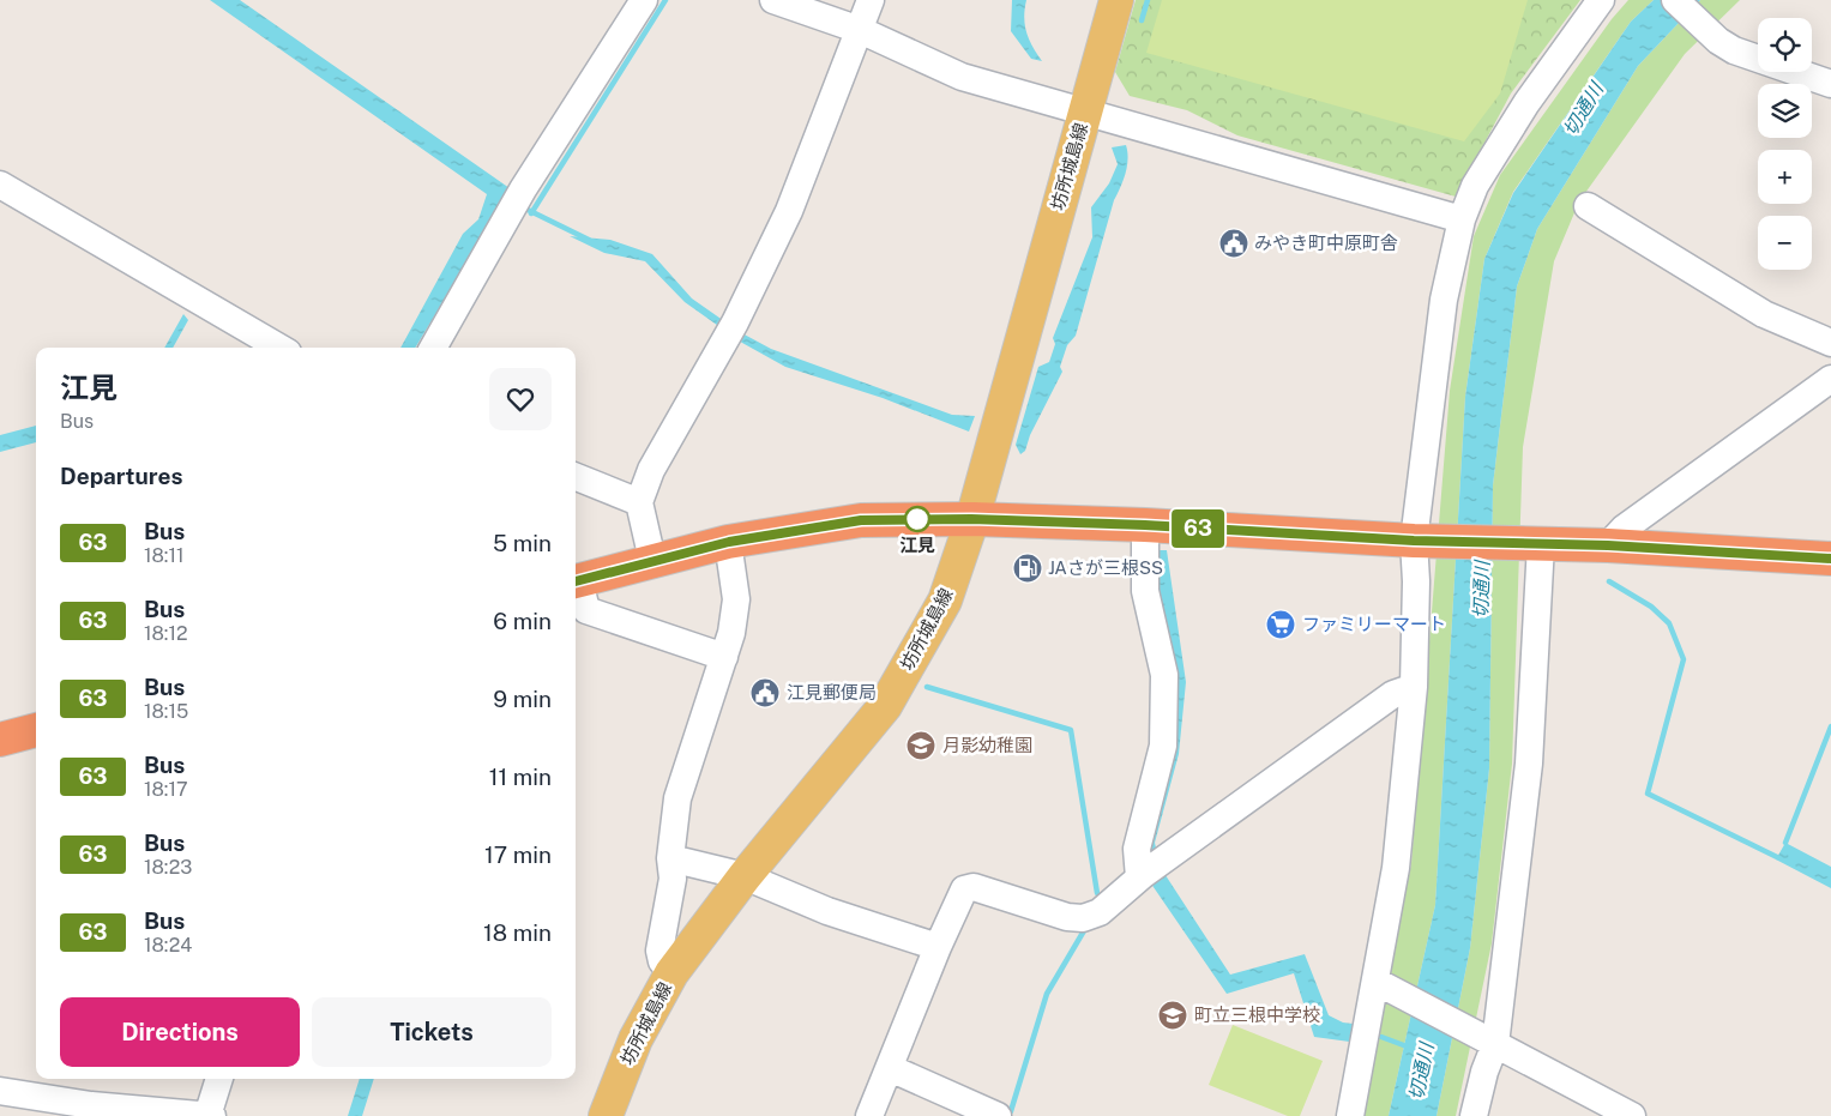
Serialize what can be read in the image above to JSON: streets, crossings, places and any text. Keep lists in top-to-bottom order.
{
  "streets": {
    "main road": ["坊所城島線"]
  },
  "water": ["切通川"],
  "places": {
    "public building": ["みやき町中原町舎", "江見郵便局"],
    "other": ["江見"],
    "fuel station": ["JAさが三根SS"],
    "supermarket": ["ファミリーマート"],
    "school or university": ["月影幼稚園", "町立三根中学校"]
  },
  "lines": ["bus line 63"],
  "page": {
    "on_map": "63",
    "map_buttons": ["+", "−"],
    "heading": [
      ["江見", "Bus"],
      "Departures"
    ],
    "list": [
      {
        "mark": "63",
        "name": "Bus",
        "note": "18:11",
        "value": "5 min"
      },
      {
        "mark": "63",
        "name": "Bus",
        "note": "18:12",
        "value": "6 min"
      },
      {
        "mark": "63",
        "name": "Bus",
        "note": "18:15",
        "value": "9 min"
      },
      {
        "mark": "63",
        "name": "Bus",
        "note": "18:17",
        "value": "11 min"
      },
      {
        "mark": "63",
        "name": "Bus",
        "note": "18:23",
        "value": "17 min"
      },
      {
        "mark": "63",
        "name": "Bus",
        "note": "18:24",
        "value": "18 min"
      }
    ],
    "buttons": ["Directions", "Tickets"]
  }
}
